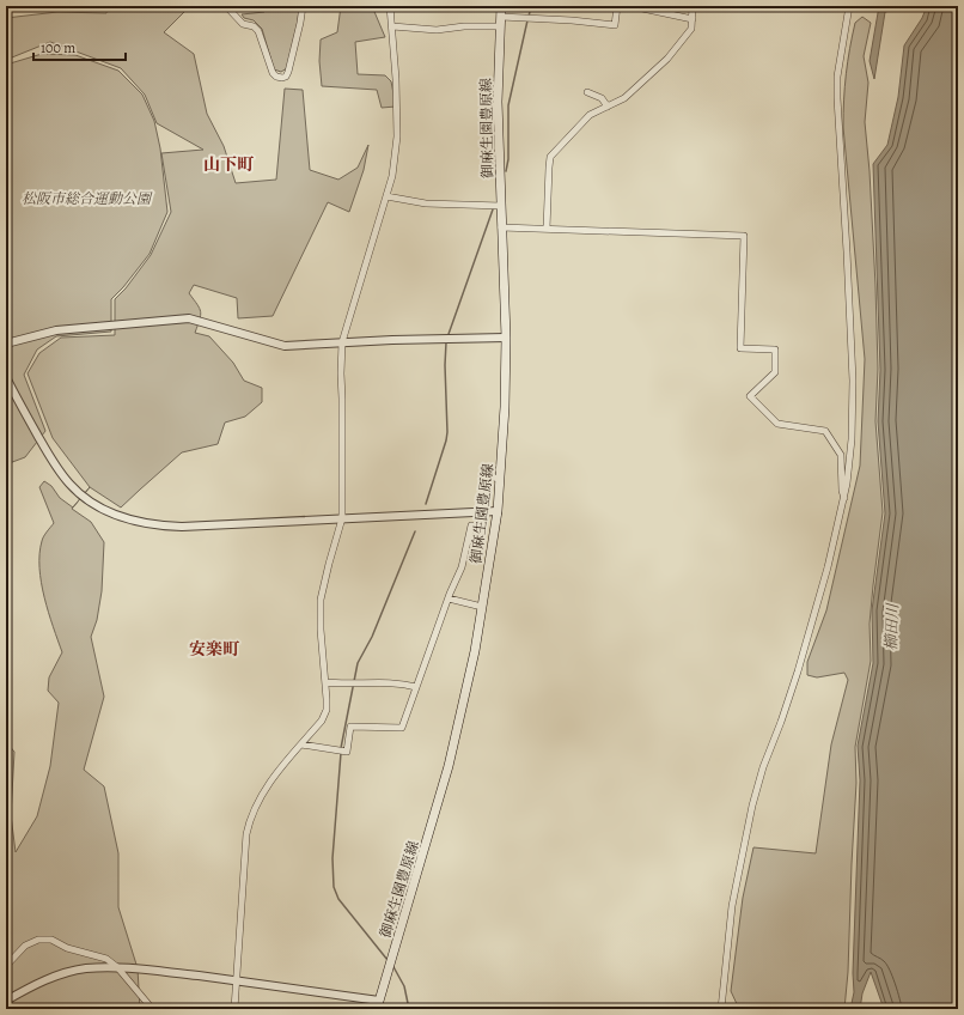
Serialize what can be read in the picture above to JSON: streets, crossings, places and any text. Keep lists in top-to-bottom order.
{
  "streets": {
    "main road": ["御麻生園豊原線"]
  },
  "districts": ["山下町", "安楽町"],
  "water": ["櫛田川"],
  "parks": ["松阪市総合運動公園"],
  "scale_bar": "100 m"
}
